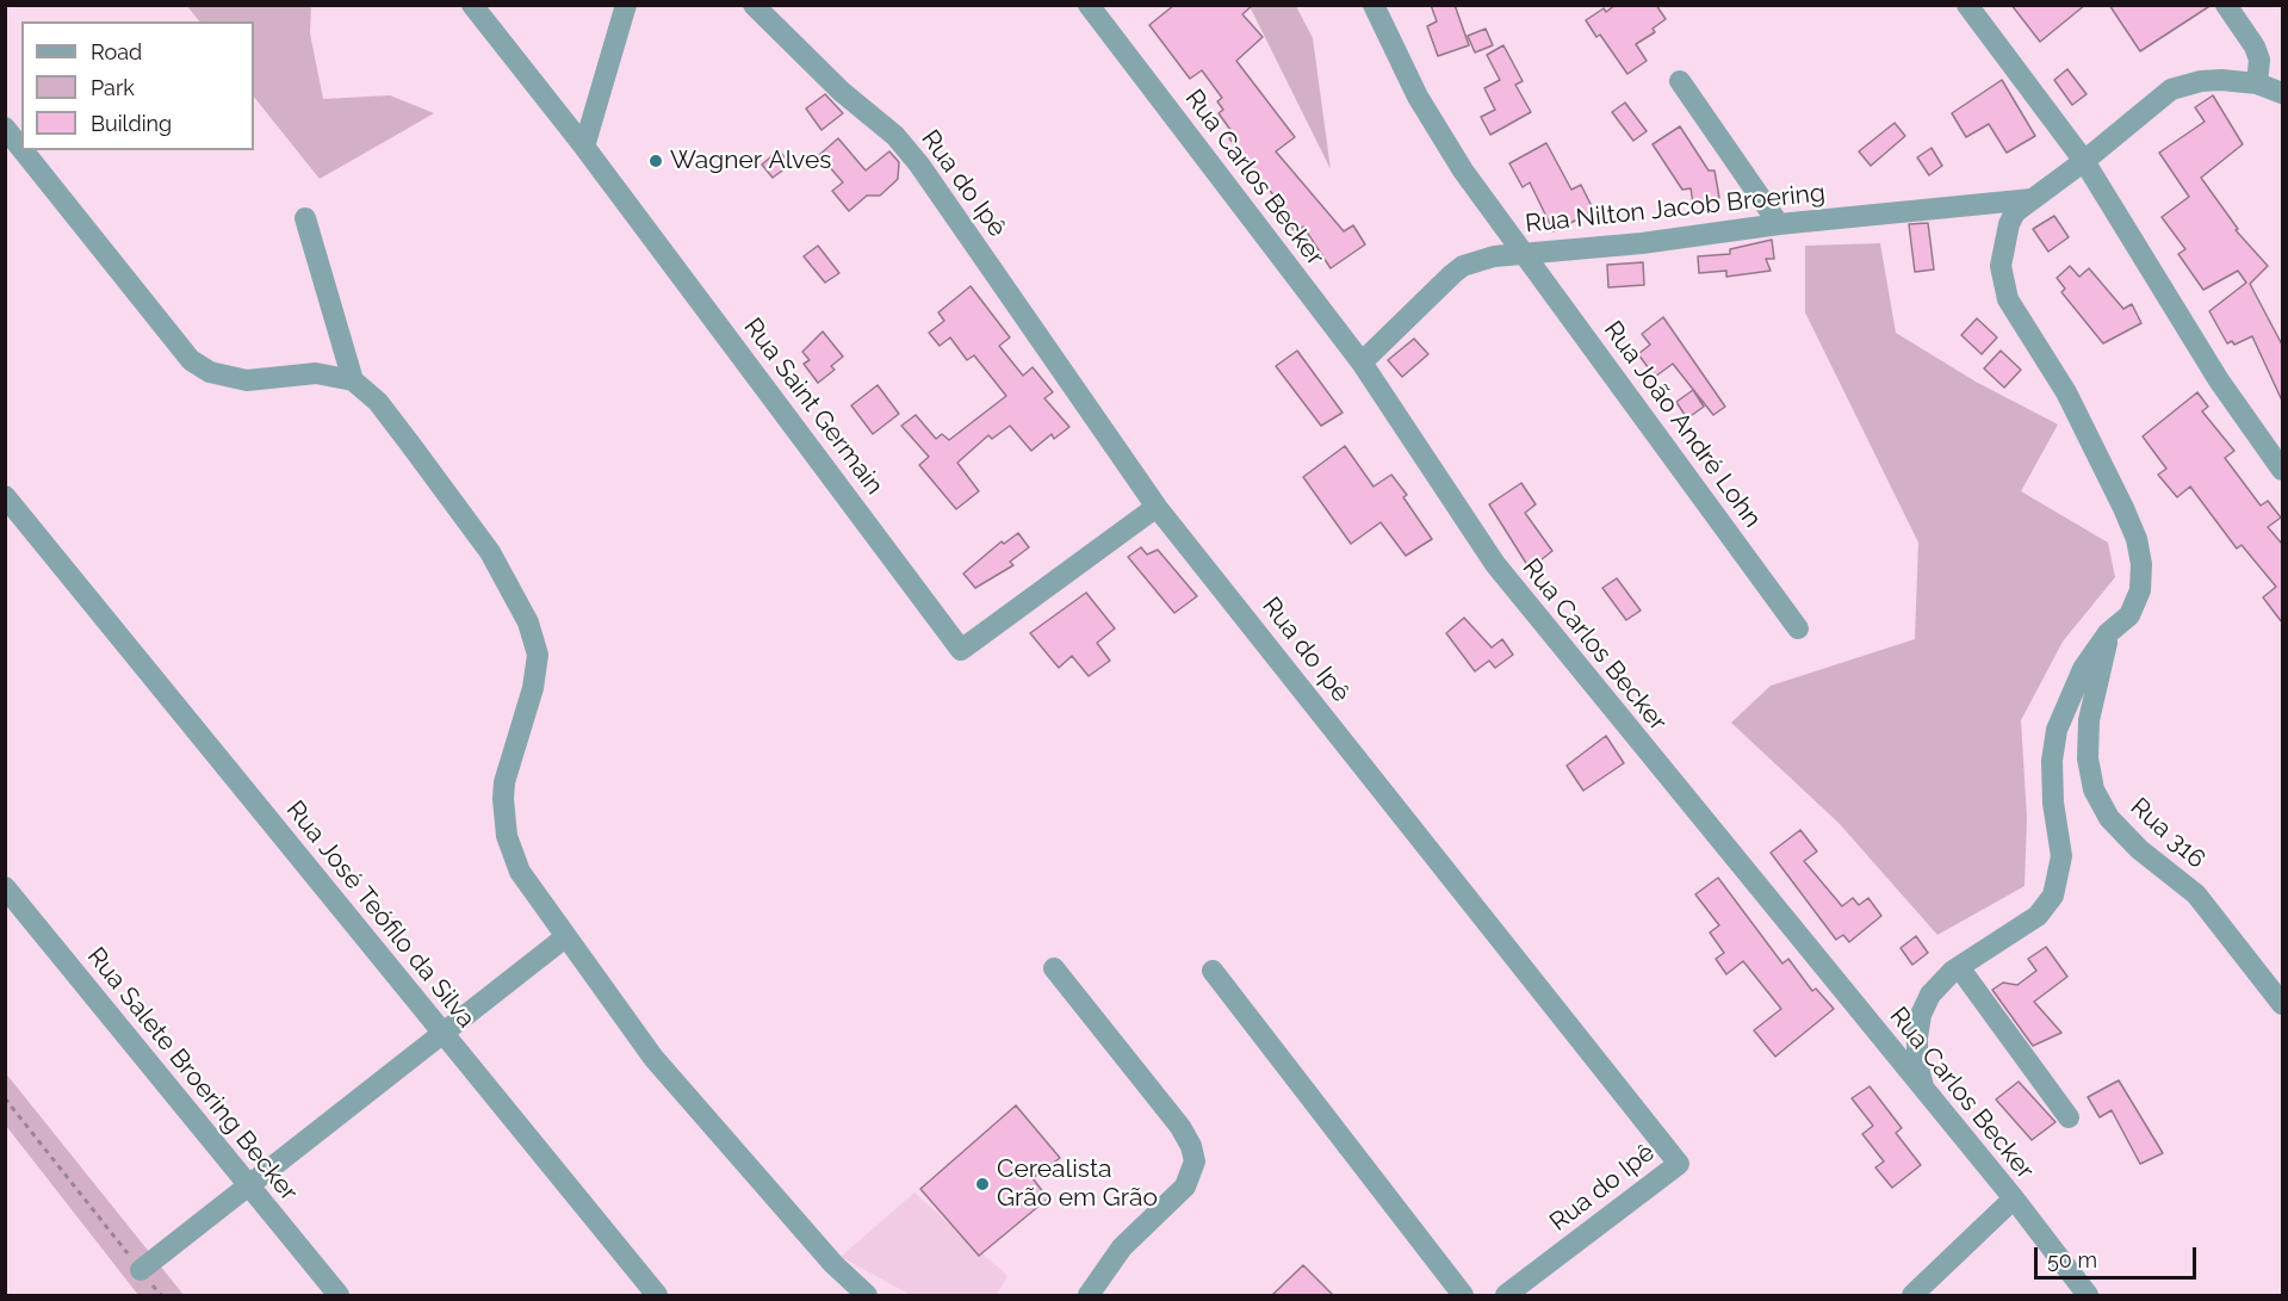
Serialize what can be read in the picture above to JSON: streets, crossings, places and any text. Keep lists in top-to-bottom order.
{
  "streets": {
    "street": [
      "Rua Carlos Becker",
      "Rua do Ipê",
      "Rua Nilton Jacob Broering",
      "Rua Saint Germain",
      "Rua João André Lohn",
      "Rua 316",
      "Rua José Teófilo da Silva",
      "Rua Salete Broering Becker"
    ]
  },
  "crossings": [
    ["Rua Carlos Becker", "Rua Nilton Jacob Broering"],
    ["Rua do Ipê", "Rua Saint Germain"],
    ["Rua Nilton Jacob Broering", "Rua João André Lohn"]
  ],
  "places": ["Wagner Alves", "Cerealista Grão em Grão"],
  "legend": ["Road", "Park", "Building"],
  "scale_bar": "50 m"
}
